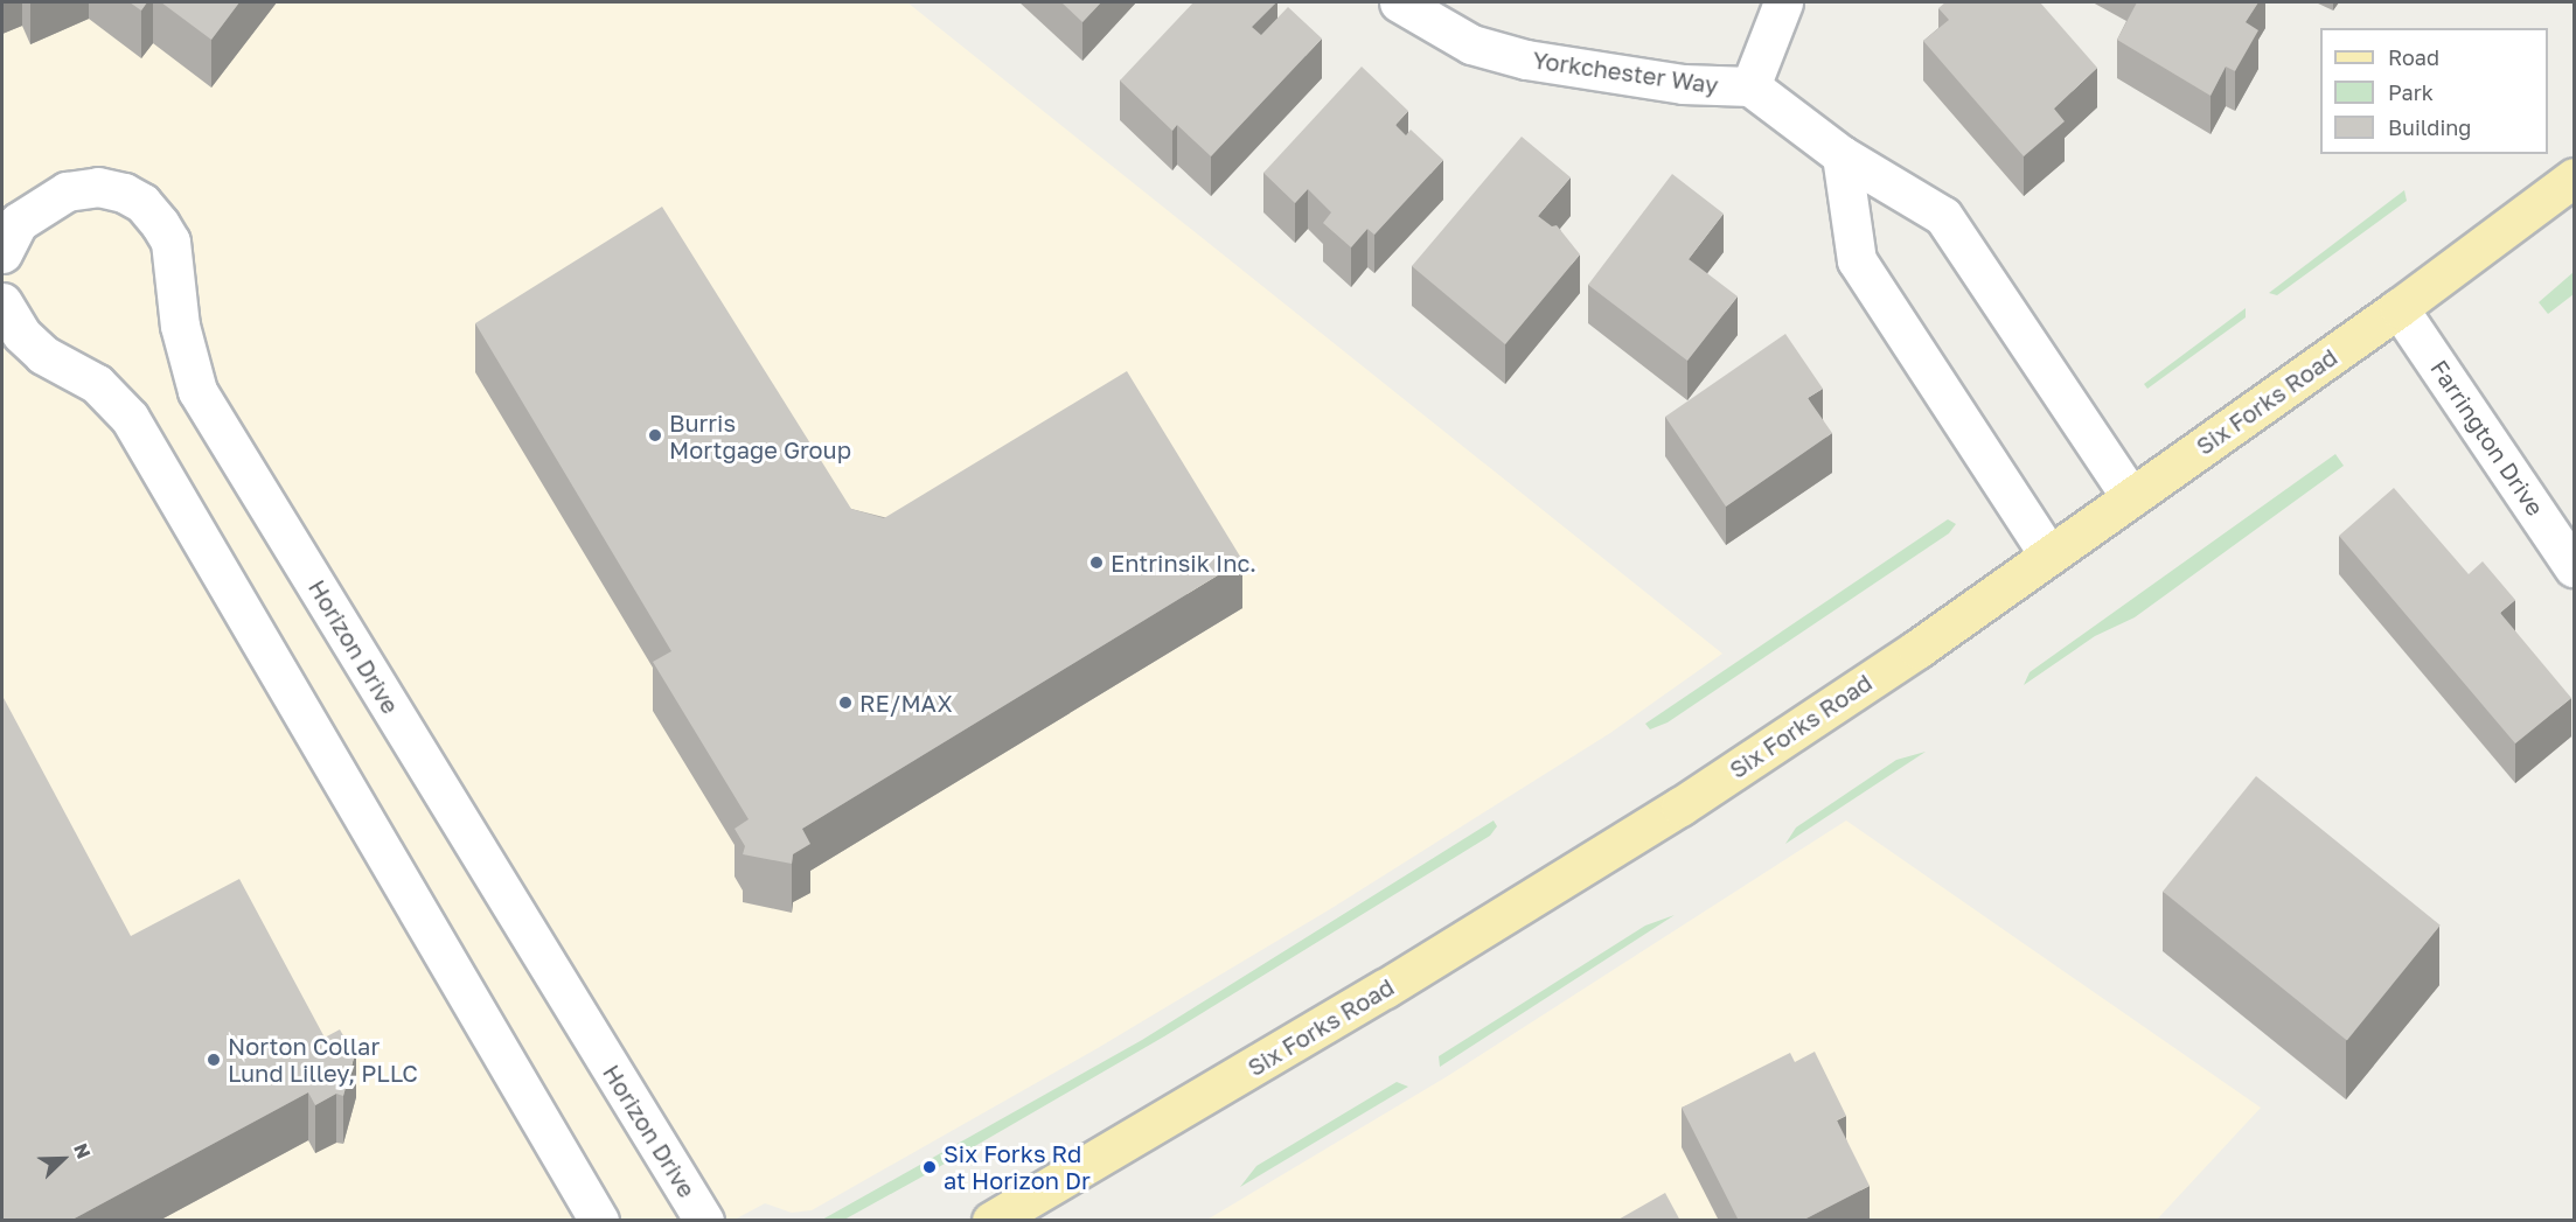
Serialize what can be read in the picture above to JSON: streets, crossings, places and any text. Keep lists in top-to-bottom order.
{
  "streets": {
    "main road": ["Six Forks Road"],
    "street": ["Yorkchester Way", "Farrington Drive", "Horizon Drive"]
  },
  "crossings": [
    ["Yorkchester Way", "Six Forks Road"],
    ["Six Forks Road", "Farrington Drive"]
  ],
  "places": [
    "Burris Mortgage Group",
    "Entrinsik Inc.",
    "RE/MAX",
    "Norton Collar Lund Lilley, PLLC",
    "Six Forks Rd at Horizon Dr"
  ],
  "legend": ["Road", "Park", "Building"],
  "north": "top right"
}
